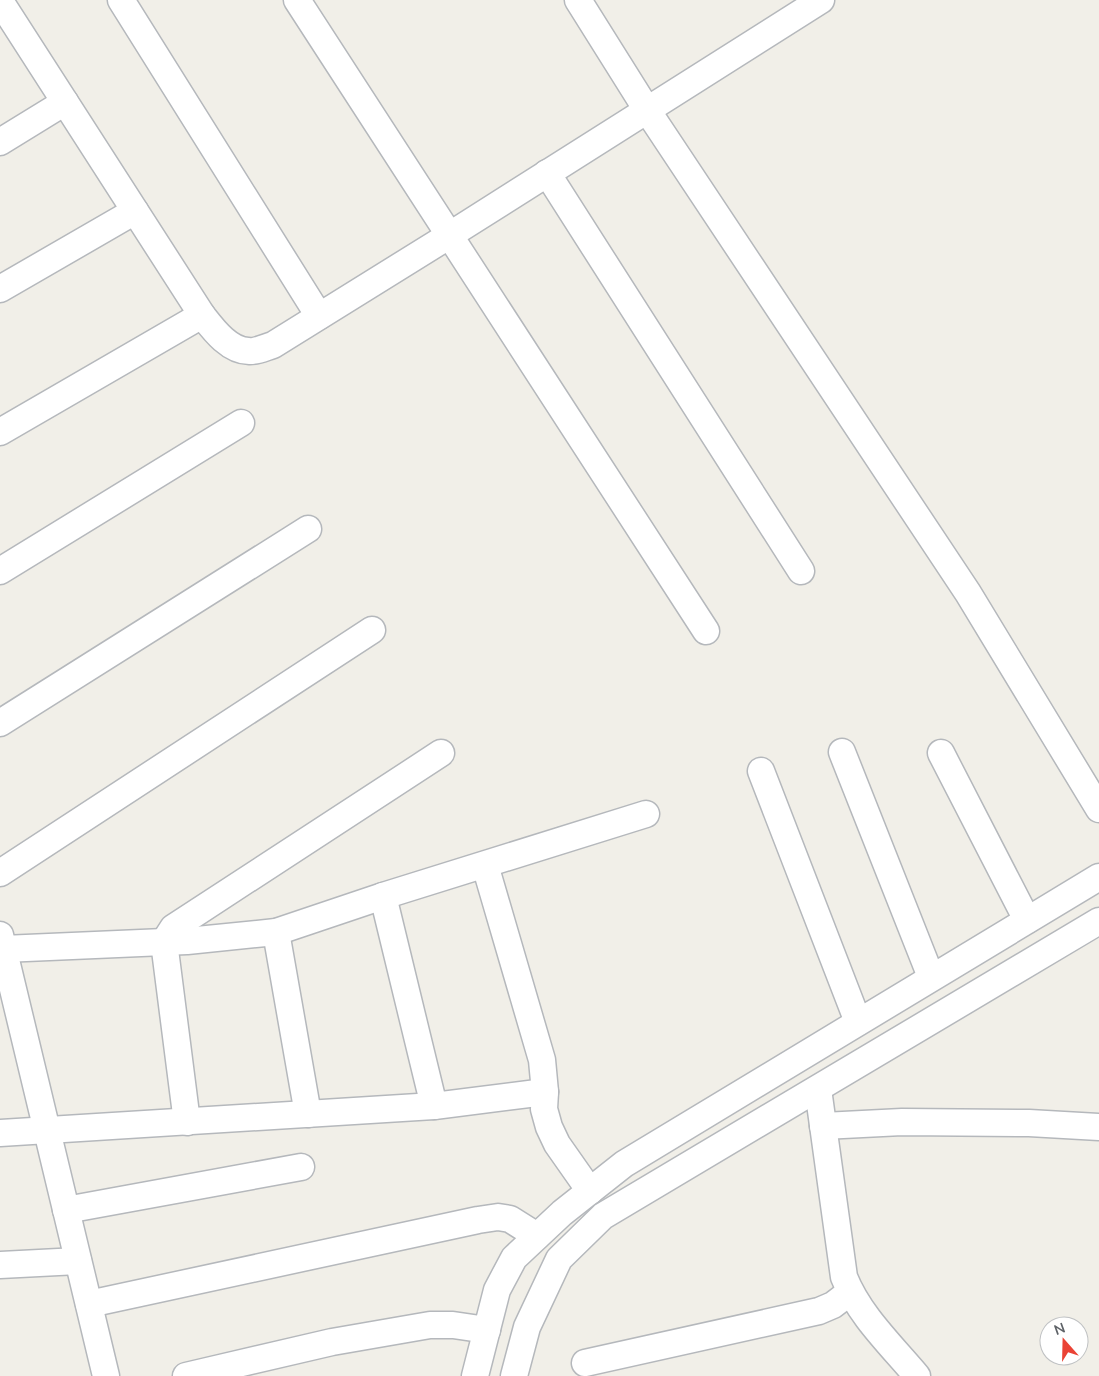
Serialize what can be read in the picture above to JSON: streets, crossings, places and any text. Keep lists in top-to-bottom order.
{
  "north": "top"
}
